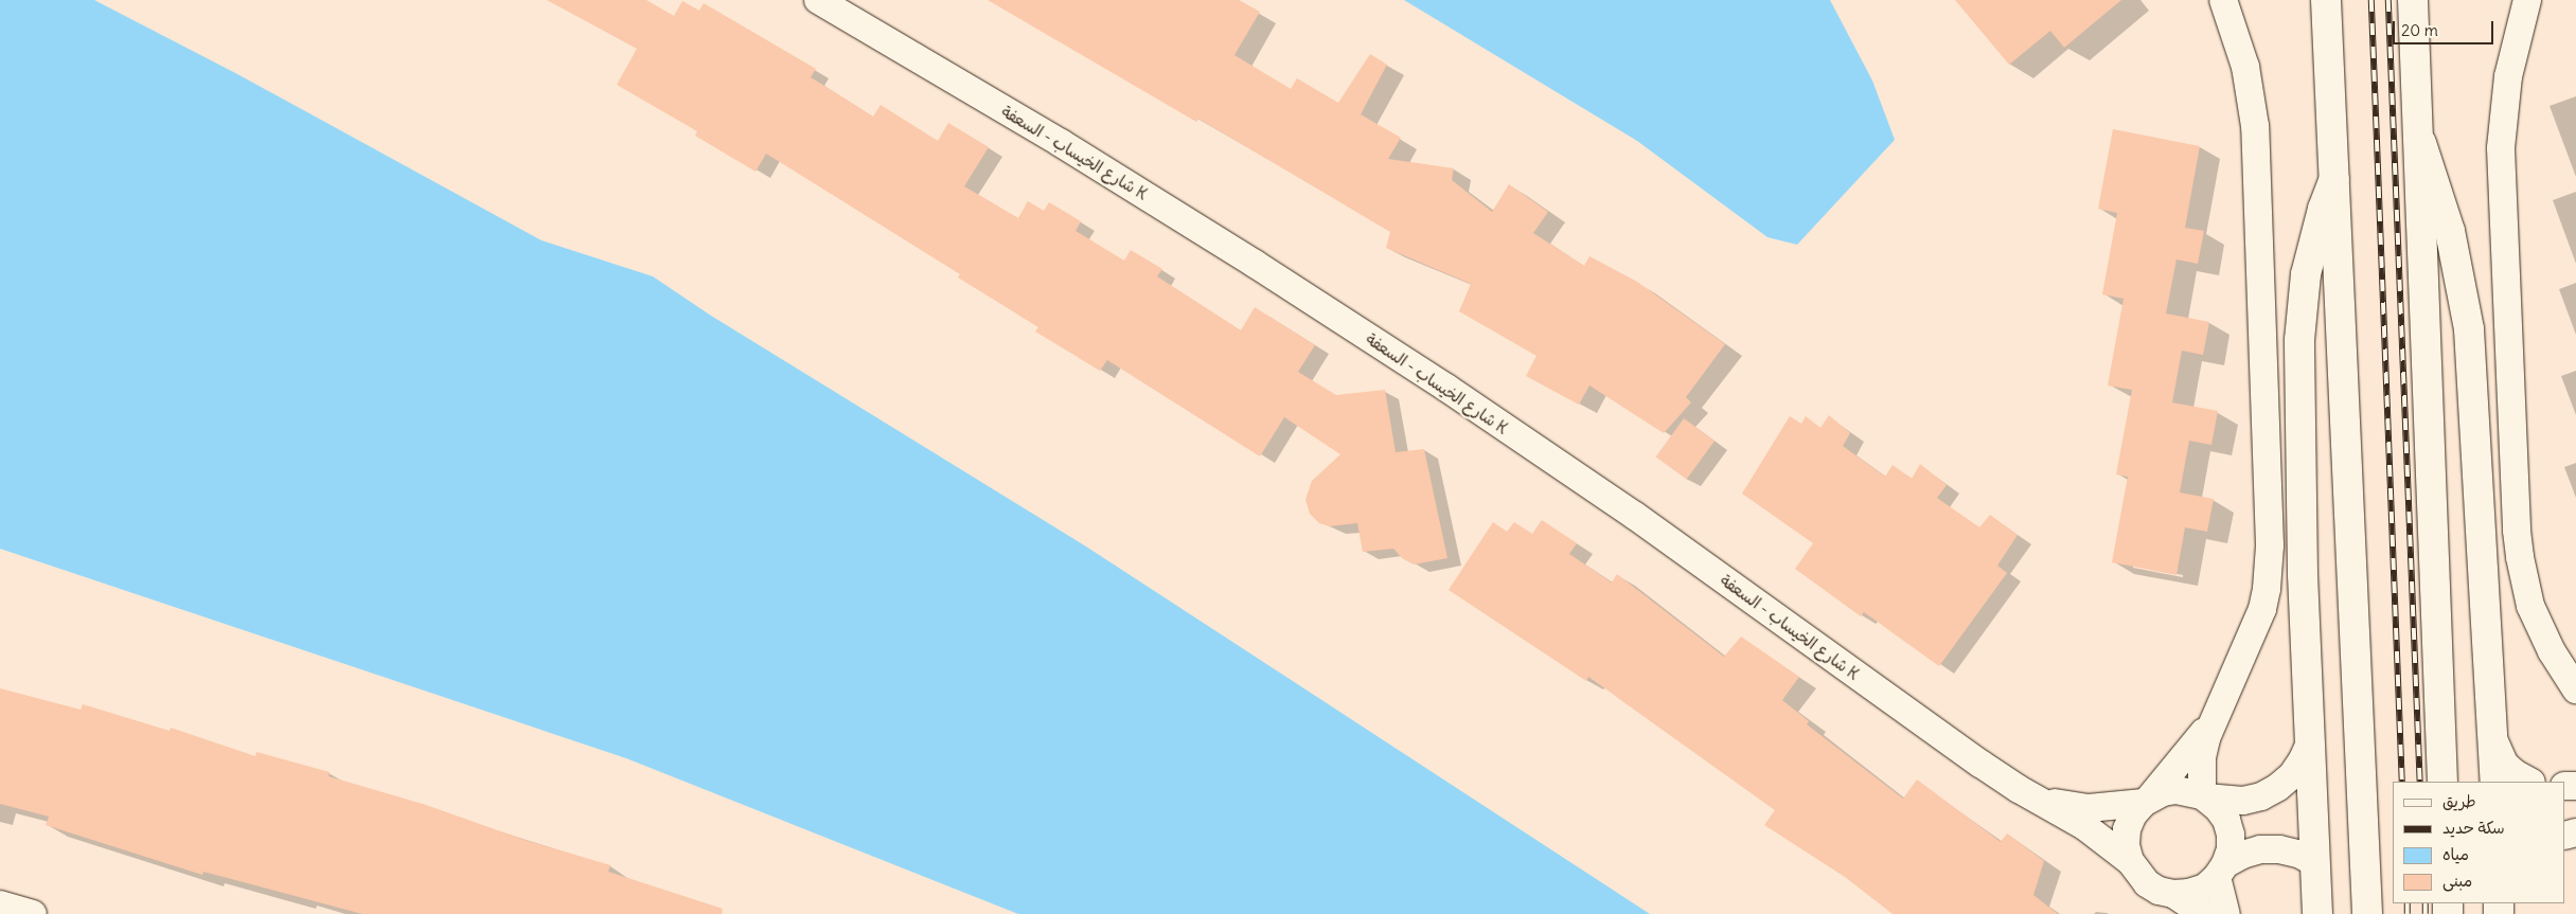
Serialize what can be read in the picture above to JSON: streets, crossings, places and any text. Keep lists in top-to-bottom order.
{
  "streets": {
    "street": ["شارع الخيساب - السعفة K"]
  },
  "legend": [
    "طريق",
    "سكة حديد",
    "مياه",
    "مبنى"
  ],
  "scale_bar": "20 m"
}
